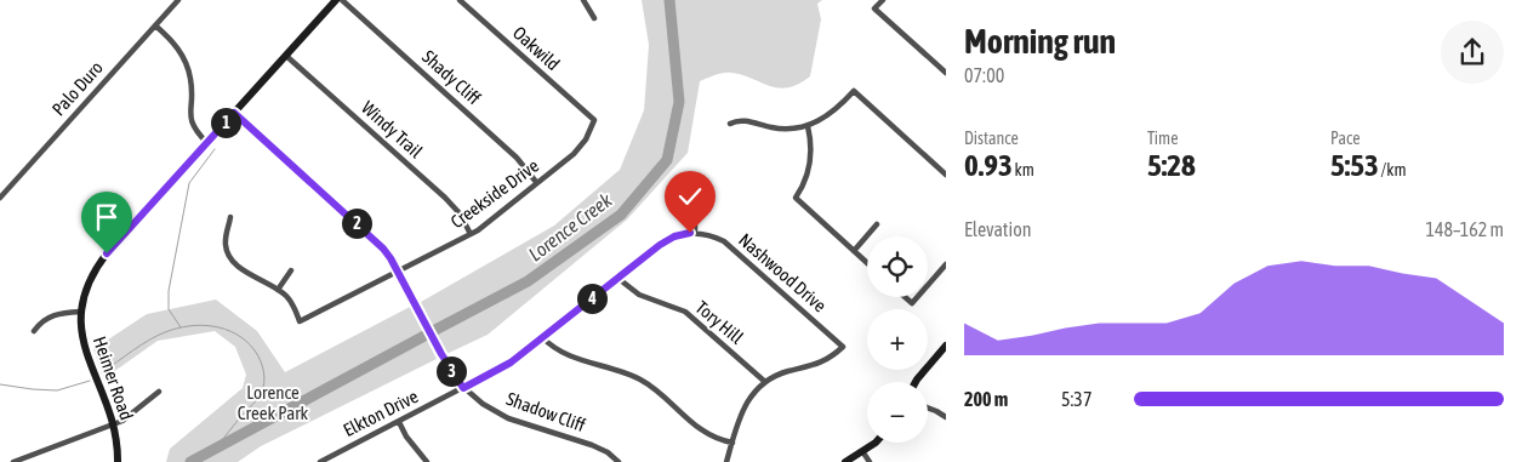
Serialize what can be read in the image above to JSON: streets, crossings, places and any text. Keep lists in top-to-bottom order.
{
  "streets": {
    "street": [
      "Oakwild",
      "Shady Cliff",
      "Palo Duro",
      "Windy Trail",
      "Creekside Drive",
      "Nashwood Drive",
      "Tory Hill",
      "Heimer Road",
      "Shadow Cliff",
      "Elkton Drive"
    ]
  },
  "crossings": [
    ["Oakwild", "Creekside Drive"],
    ["Shady Cliff", "Creekside Drive"],
    ["Windy Trail", "Creekside Drive"],
    ["Windy Trail", "Heimer Road"],
    ["Creekside Drive", "Shadow Cliff"],
    ["Nashwood Drive", "Tory Hill"],
    ["Nashwood Drive", "Elkton Drive"],
    ["Tory Hill", "Elkton Drive"],
    ["Heimer Road", "Shadow Cliff"],
    ["Shadow Cliff", "Elkton Drive"]
  ],
  "water": ["Lorence Creek"],
  "parks": ["Lorence Creek Park"],
  "page": {
    "heading": ["Morning run", "07:00"],
    "stats": [
      ["Distance", "0.93 km"],
      ["Time", "5:28"],
      ["Pace", "5:53 /km"]
    ],
    "pins": [
      "1",
      "2",
      "4",
      "3"
    ],
    "chart": ["Elevation", "148–162 m"],
    "map_buttons": ["+", "−"],
    "list": [
      {
        "name": "200 m",
        "note": "5:37"
      }
    ]
  }
}
